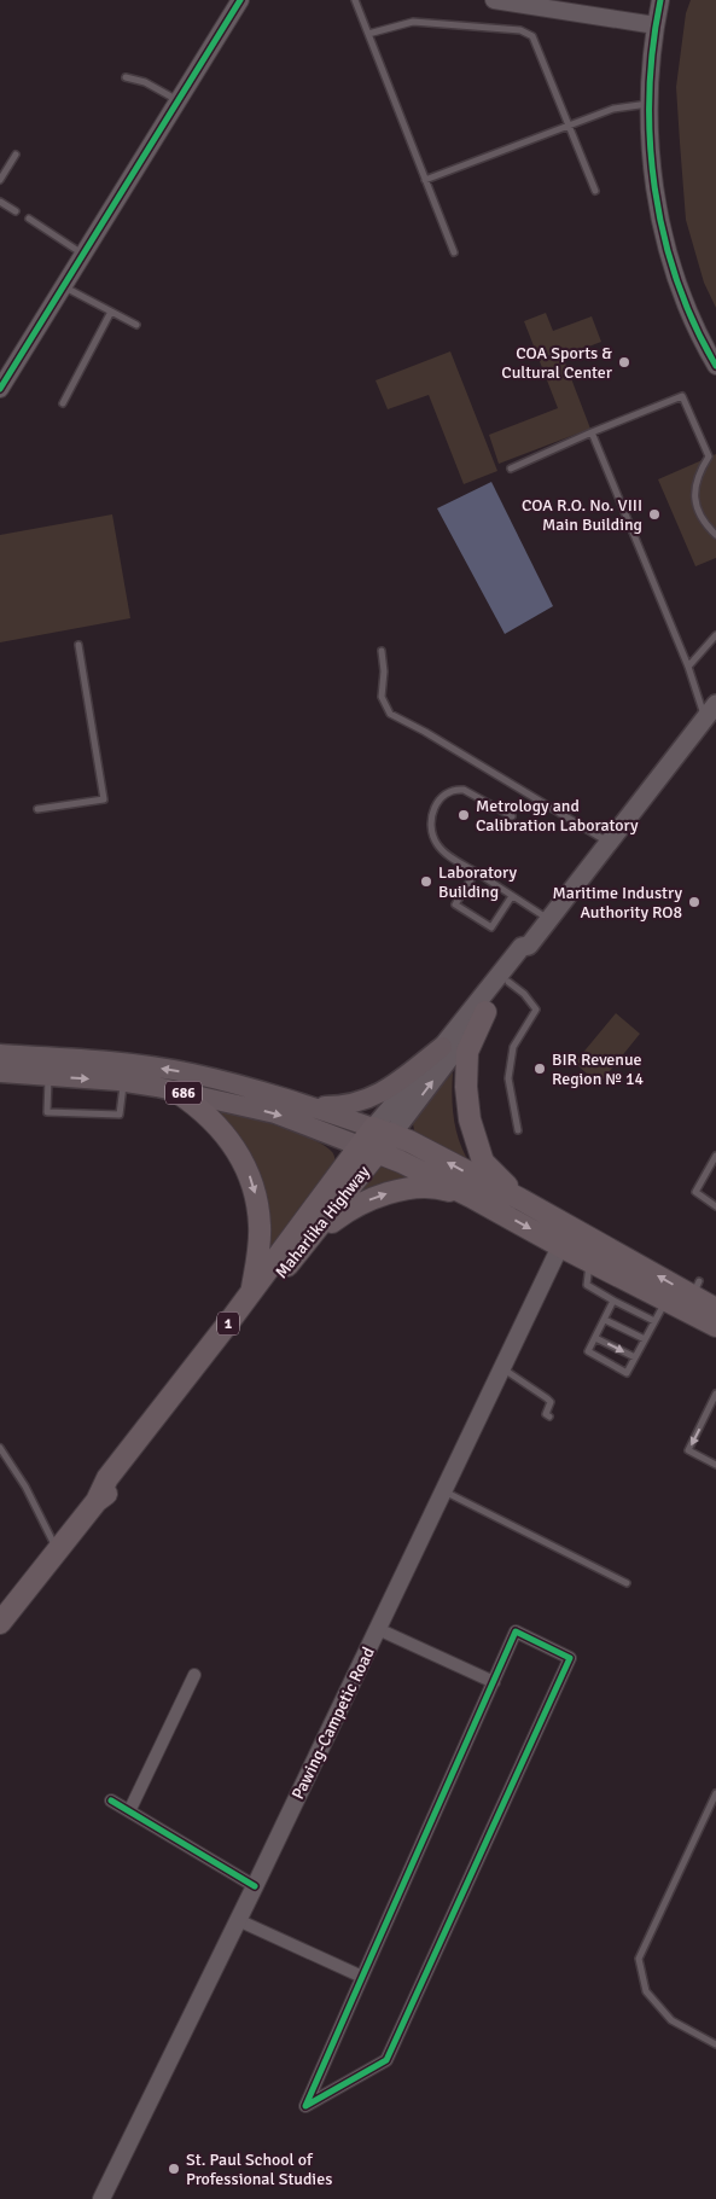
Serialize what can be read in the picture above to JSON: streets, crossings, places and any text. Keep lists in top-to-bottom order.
{
  "streets": {
    "highway": ["686", "Maharlika Highway", "1"],
    "street": ["Pawing-Campetic Road"]
  },
  "crossings": [
    ["686", "Maharlika Highway"],
    ["Maharlika Highway", "1"],
    ["Maharlika Highway", "Pawing-Campetic Road"]
  ],
  "places": [
    "COA Sports & Cultural Center",
    "COA R.O. No. VIII Main Building",
    "Metrology and Calibration Laboratory",
    "Laboratory Building",
    "Maritime Industry Authority RO8",
    "BIR Revenue Region № 14",
    "St. Paul School of Professional Studies"
  ]
}
